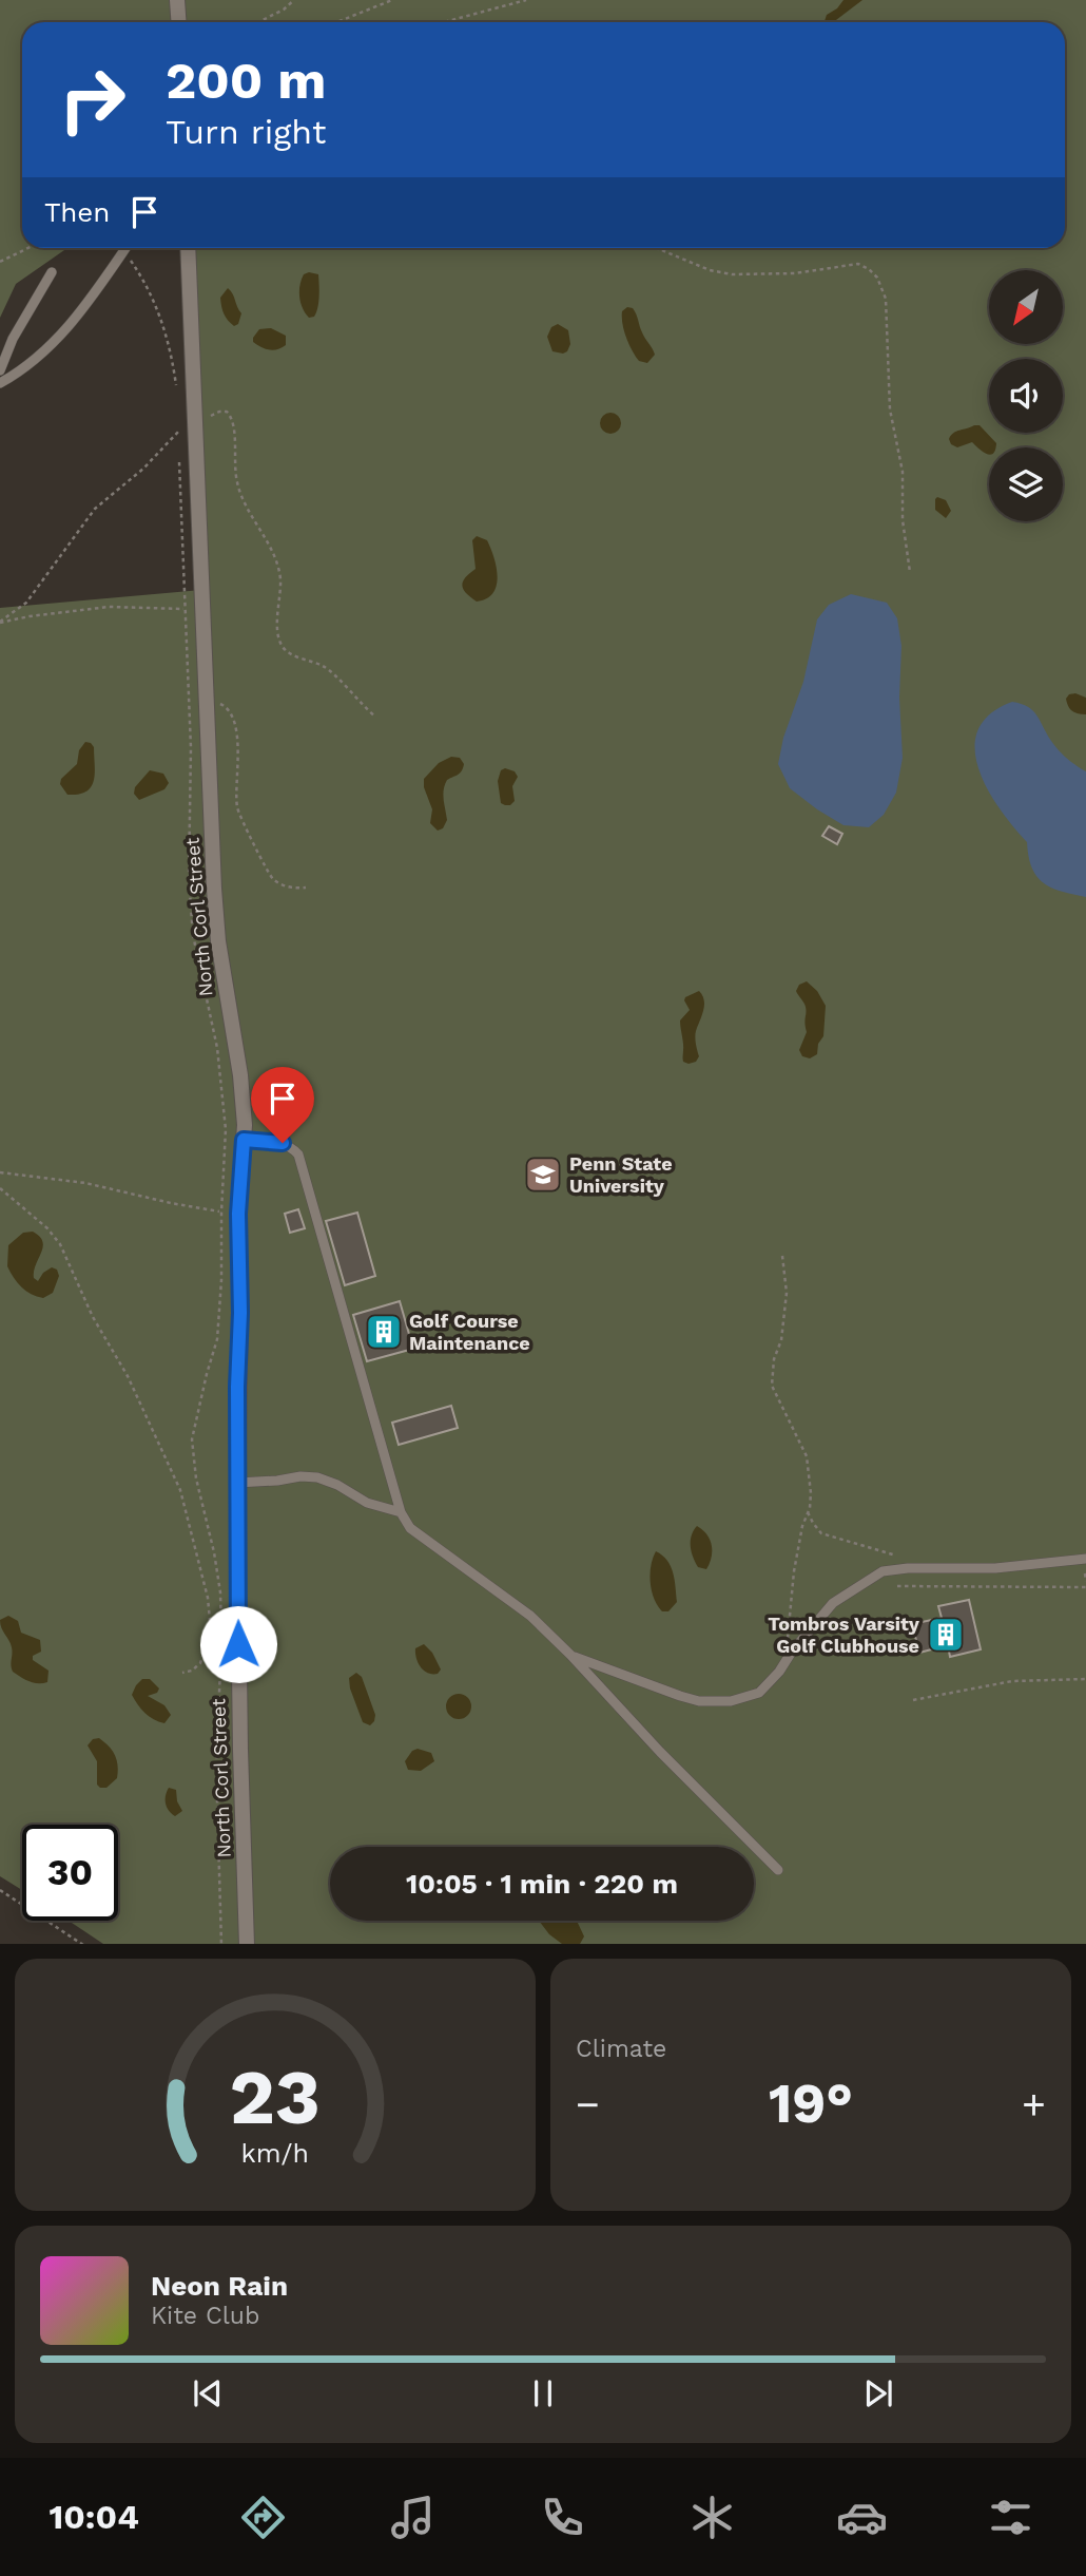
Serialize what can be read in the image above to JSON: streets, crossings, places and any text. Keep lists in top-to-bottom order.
{
  "streets": {
    "street": ["North Corl Street"]
  },
  "places": {
    "school or university": ["Penn State University"],
    "building": ["Golf Course Maintenance", "Tombros Varsity Golf Clubhouse"]
  },
  "north": "bottom left",
  "page": {
    "turn": ["200 m", "Turn right"],
    "then": "Then",
    "limit": "30",
    "trip": "10:05 · 1 min · 220 m",
    "tile": "Climate",
    "heat": ["−", "19°", "+"],
    "song": ["Neon Rain", "Kite Club"],
    "tabs": "10:04",
    "gauge": ["23", "km/h"]
  }
}
